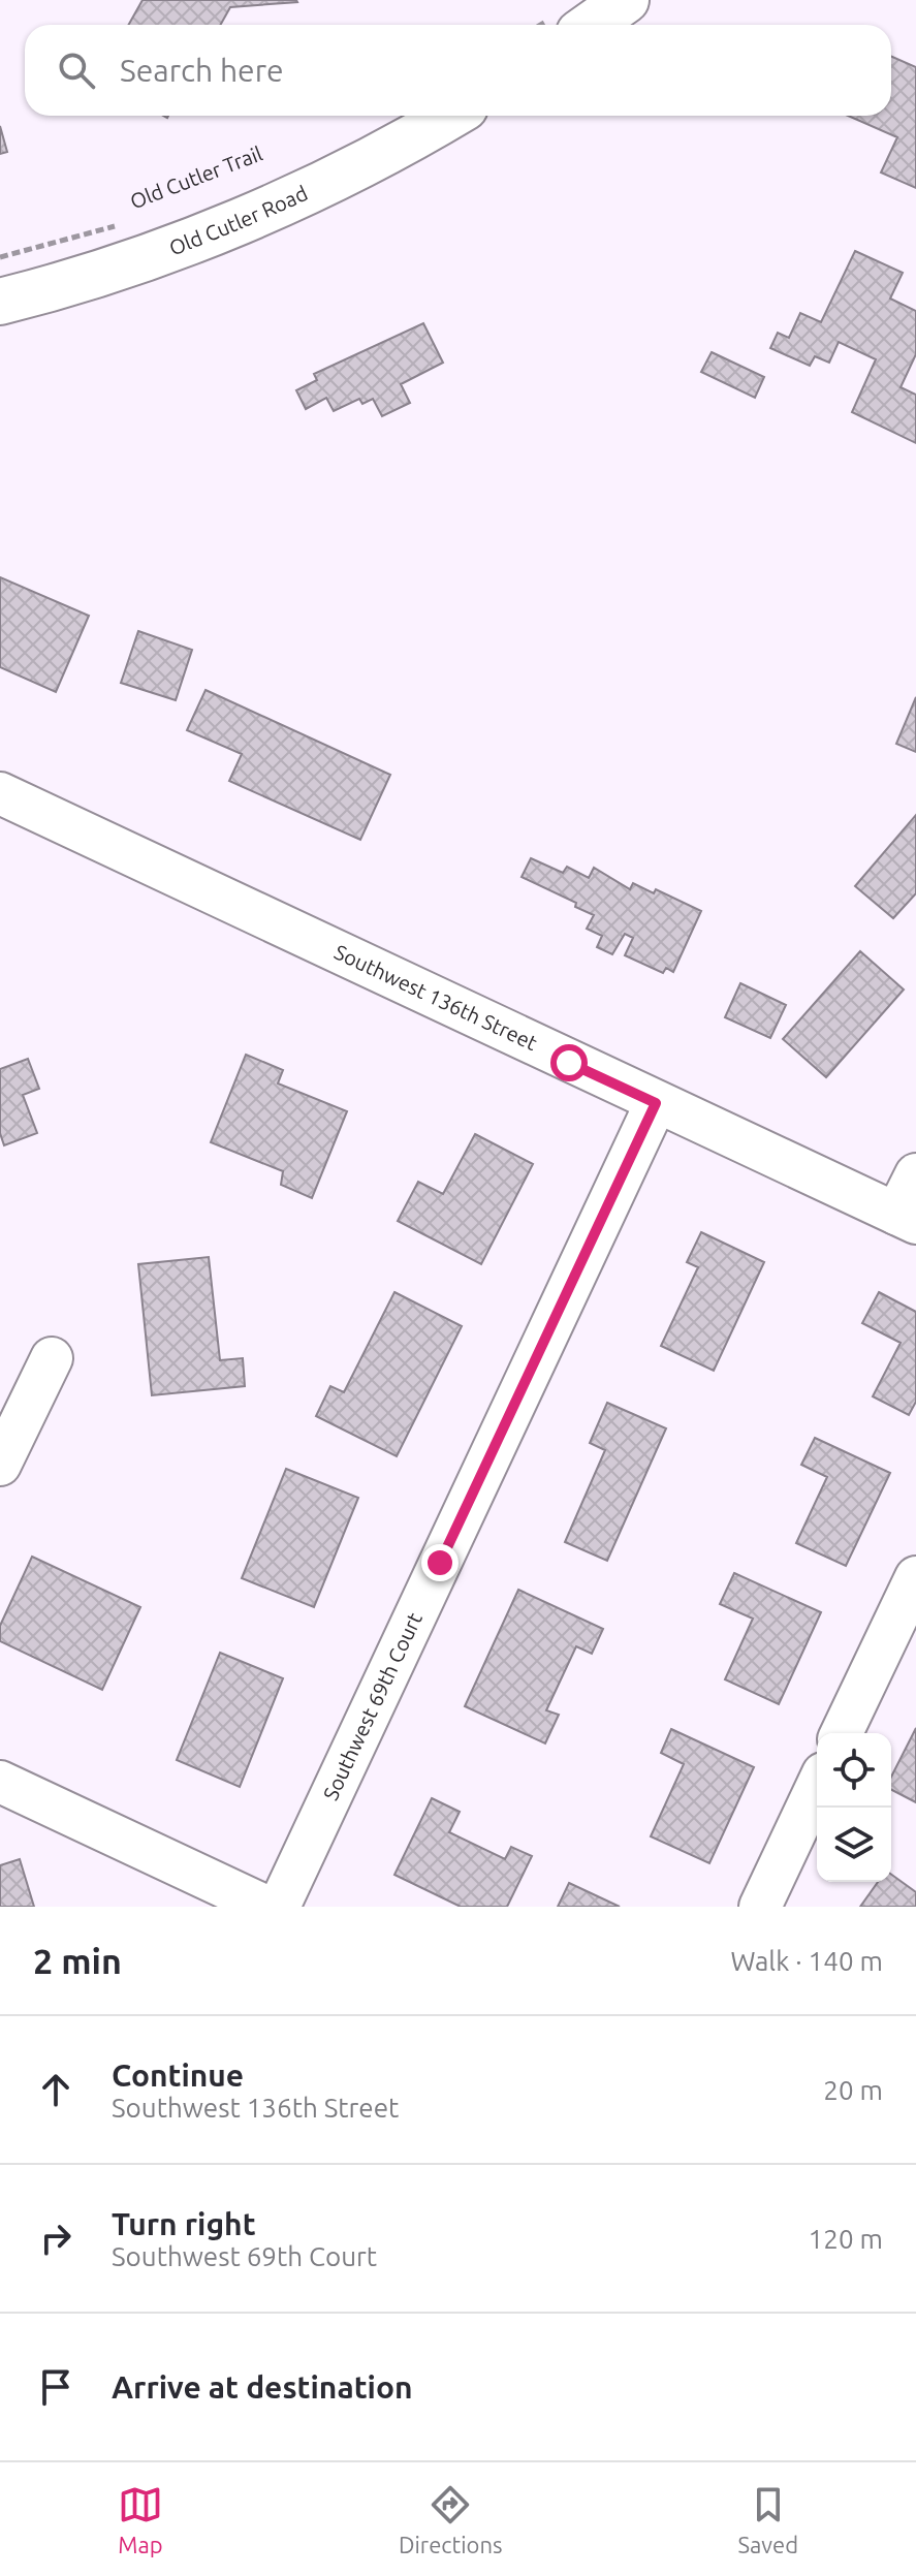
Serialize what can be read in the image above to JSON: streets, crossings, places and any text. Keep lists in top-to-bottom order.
{
  "streets": {
    "main road": ["Old Cutler Road"],
    "street": ["Southwest 136th Street", "Southwest 69th Court"],
    "path": ["Old Cutler Trail"]
  },
  "crossings": [
    ["Southwest 136th Street", "Southwest 69th Court"]
  ],
  "page": {
    "search": "Search here",
    "heading": ["2 min", "Walk · 140 m"],
    "list": [
      ["Continue", "Southwest 136th Street", "20 m"],
      ["Turn right", "Southwest 69th Court", "120 m"],
      "Arrive at destination"
    ],
    "nav": ["Map", "Directions", "Saved"]
  }
}
